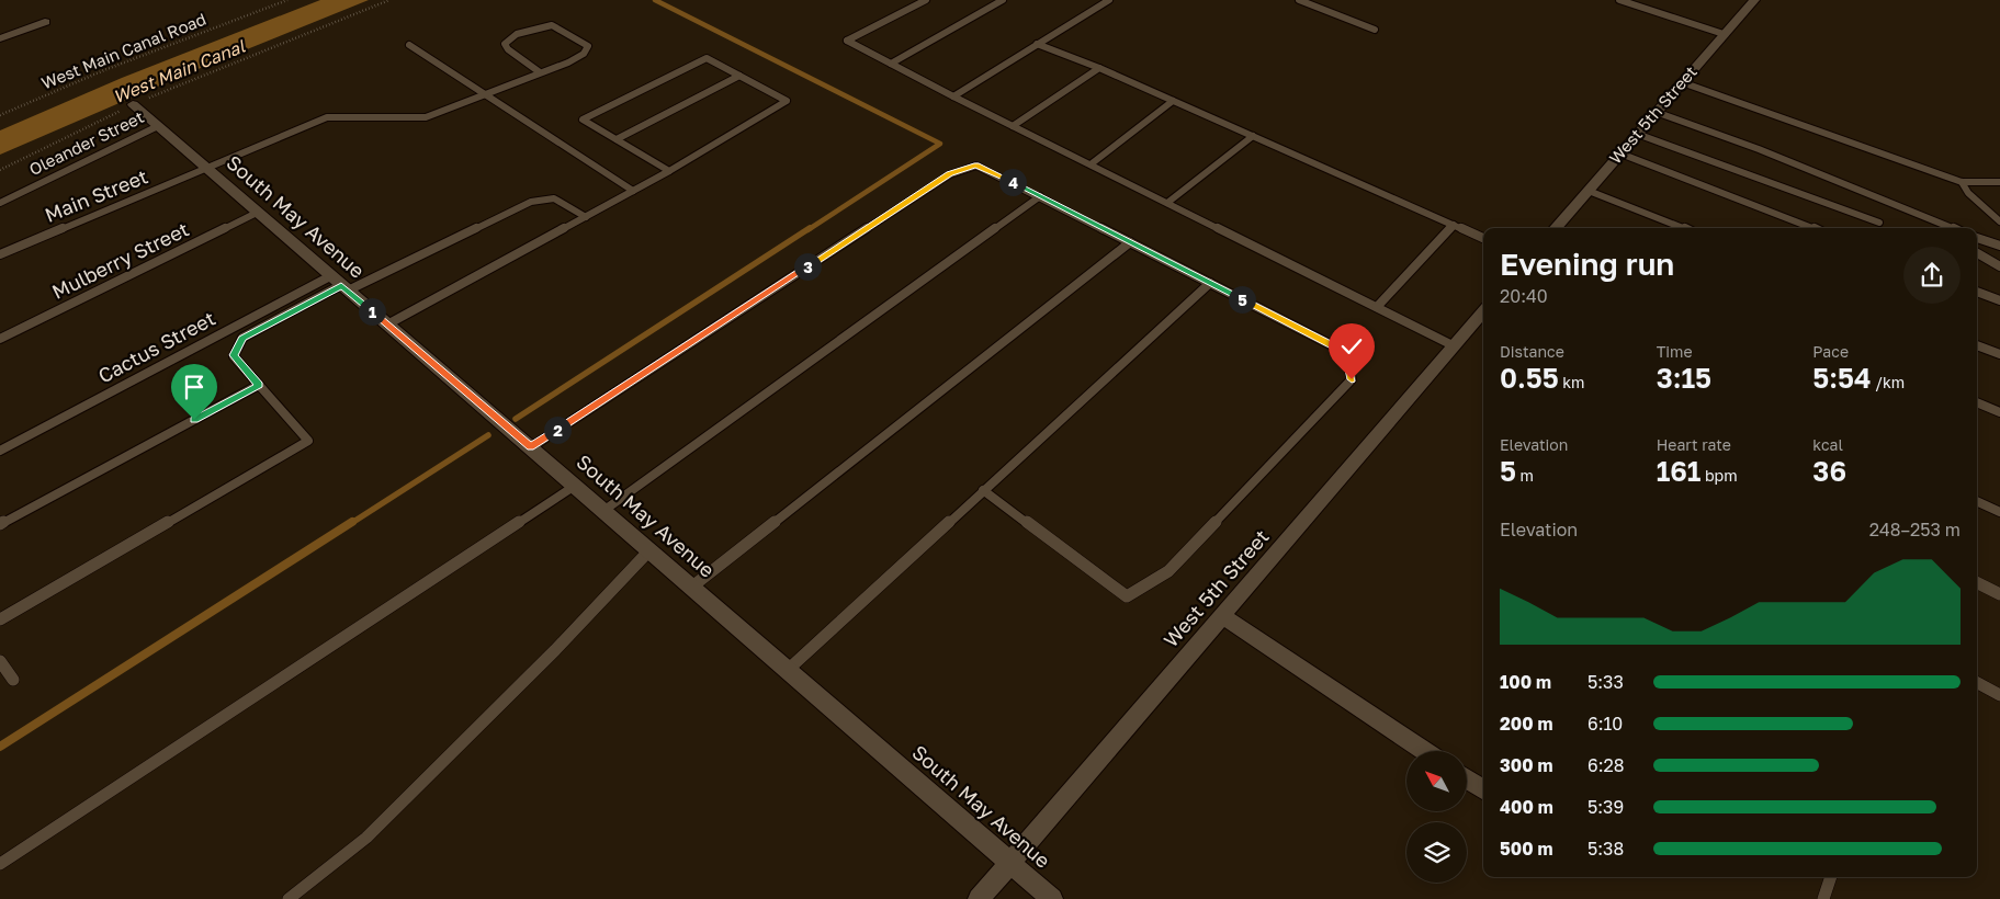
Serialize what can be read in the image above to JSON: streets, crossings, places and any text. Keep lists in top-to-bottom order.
{
  "streets": {
    "street": ["West 5th Street", "South May Avenue"],
    "lane": [
      "Oleander Street",
      "Main Street",
      "Mulberry Street",
      "Cactus Street"
    ],
    "path": ["West Main Canal Road"]
  },
  "crossings": [
    ["West 5th Street", "South May Avenue"],
    ["Oleander Street", "South May Avenue"],
    ["Main Street", "South May Avenue"],
    ["South May Avenue", "Mulberry Street"],
    ["South May Avenue", "Cactus Street"]
  ],
  "water": ["West Main Canal"],
  "north": "top left",
  "page": {
    "pins": [
      "4",
      "3",
      "5",
      "1",
      "2"
    ],
    "heading": ["Evening run", "20:40"],
    "stats": [
      ["Distance", "0.55 km"],
      ["Time", "3:15"],
      ["Pace", "5:54 /km"],
      ["Elevation", "5 m"],
      ["Heart rate", "161 bpm"],
      ["kcal", "36"]
    ],
    "chart": ["Elevation", "248–253 m"],
    "list": [
      {
        "name": "100 m",
        "note": "5:33"
      },
      {
        "name": "200 m",
        "note": "6:10"
      },
      {
        "name": "300 m",
        "note": "6:28"
      },
      {
        "name": "400 m",
        "note": "5:39"
      },
      {
        "name": "500 m",
        "note": "5:38"
      }
    ]
  }
}
